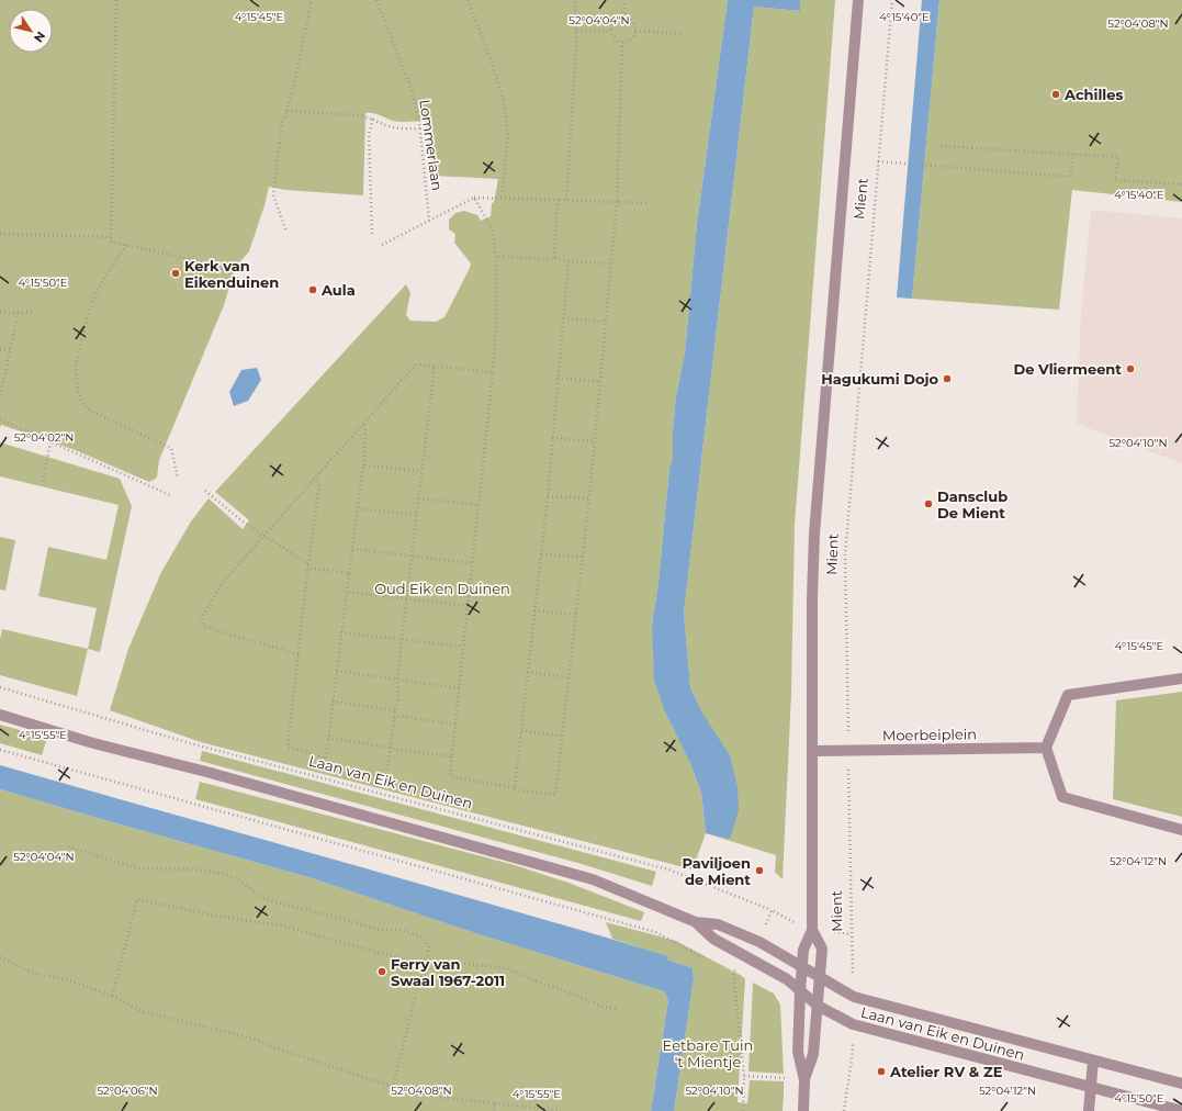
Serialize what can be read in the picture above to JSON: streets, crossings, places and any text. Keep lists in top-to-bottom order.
{
  "streets": {
    "street": ["Mient", "Moerbeiplein", "Laan van Eik en Duinen"],
    "path": ["Lommerlaan"]
  },
  "crossings": [
    ["Mient", "Moerbeiplein"],
    ["Mient", "Laan van Eik en Duinen"]
  ],
  "parks": ["Oud Eik en Duinen", "Eetbare Tuin 't Mientje"],
  "places": [
    "Achilles",
    "Kerk van Eikenduinen",
    "Aula",
    "De Vliermeent",
    "Hagukumi Dojo",
    "Dansclub De Mient",
    "Paviljoen de Mient",
    "Ferry van Swaal 1967-2011",
    "Atelier RV & ZE"
  ],
  "north": "bottom right",
  "coordinates": [
    "4°15'45\"E",
    "4°15'40\"E",
    "52°04'04\"N",
    "52°04'08\"N",
    "4°15'50\"E",
    "52°04'02\"N",
    "52°04'10\"N",
    "4°15'55\"E",
    "52°04'12\"N",
    "52°04'06\"N"
  ]
}
